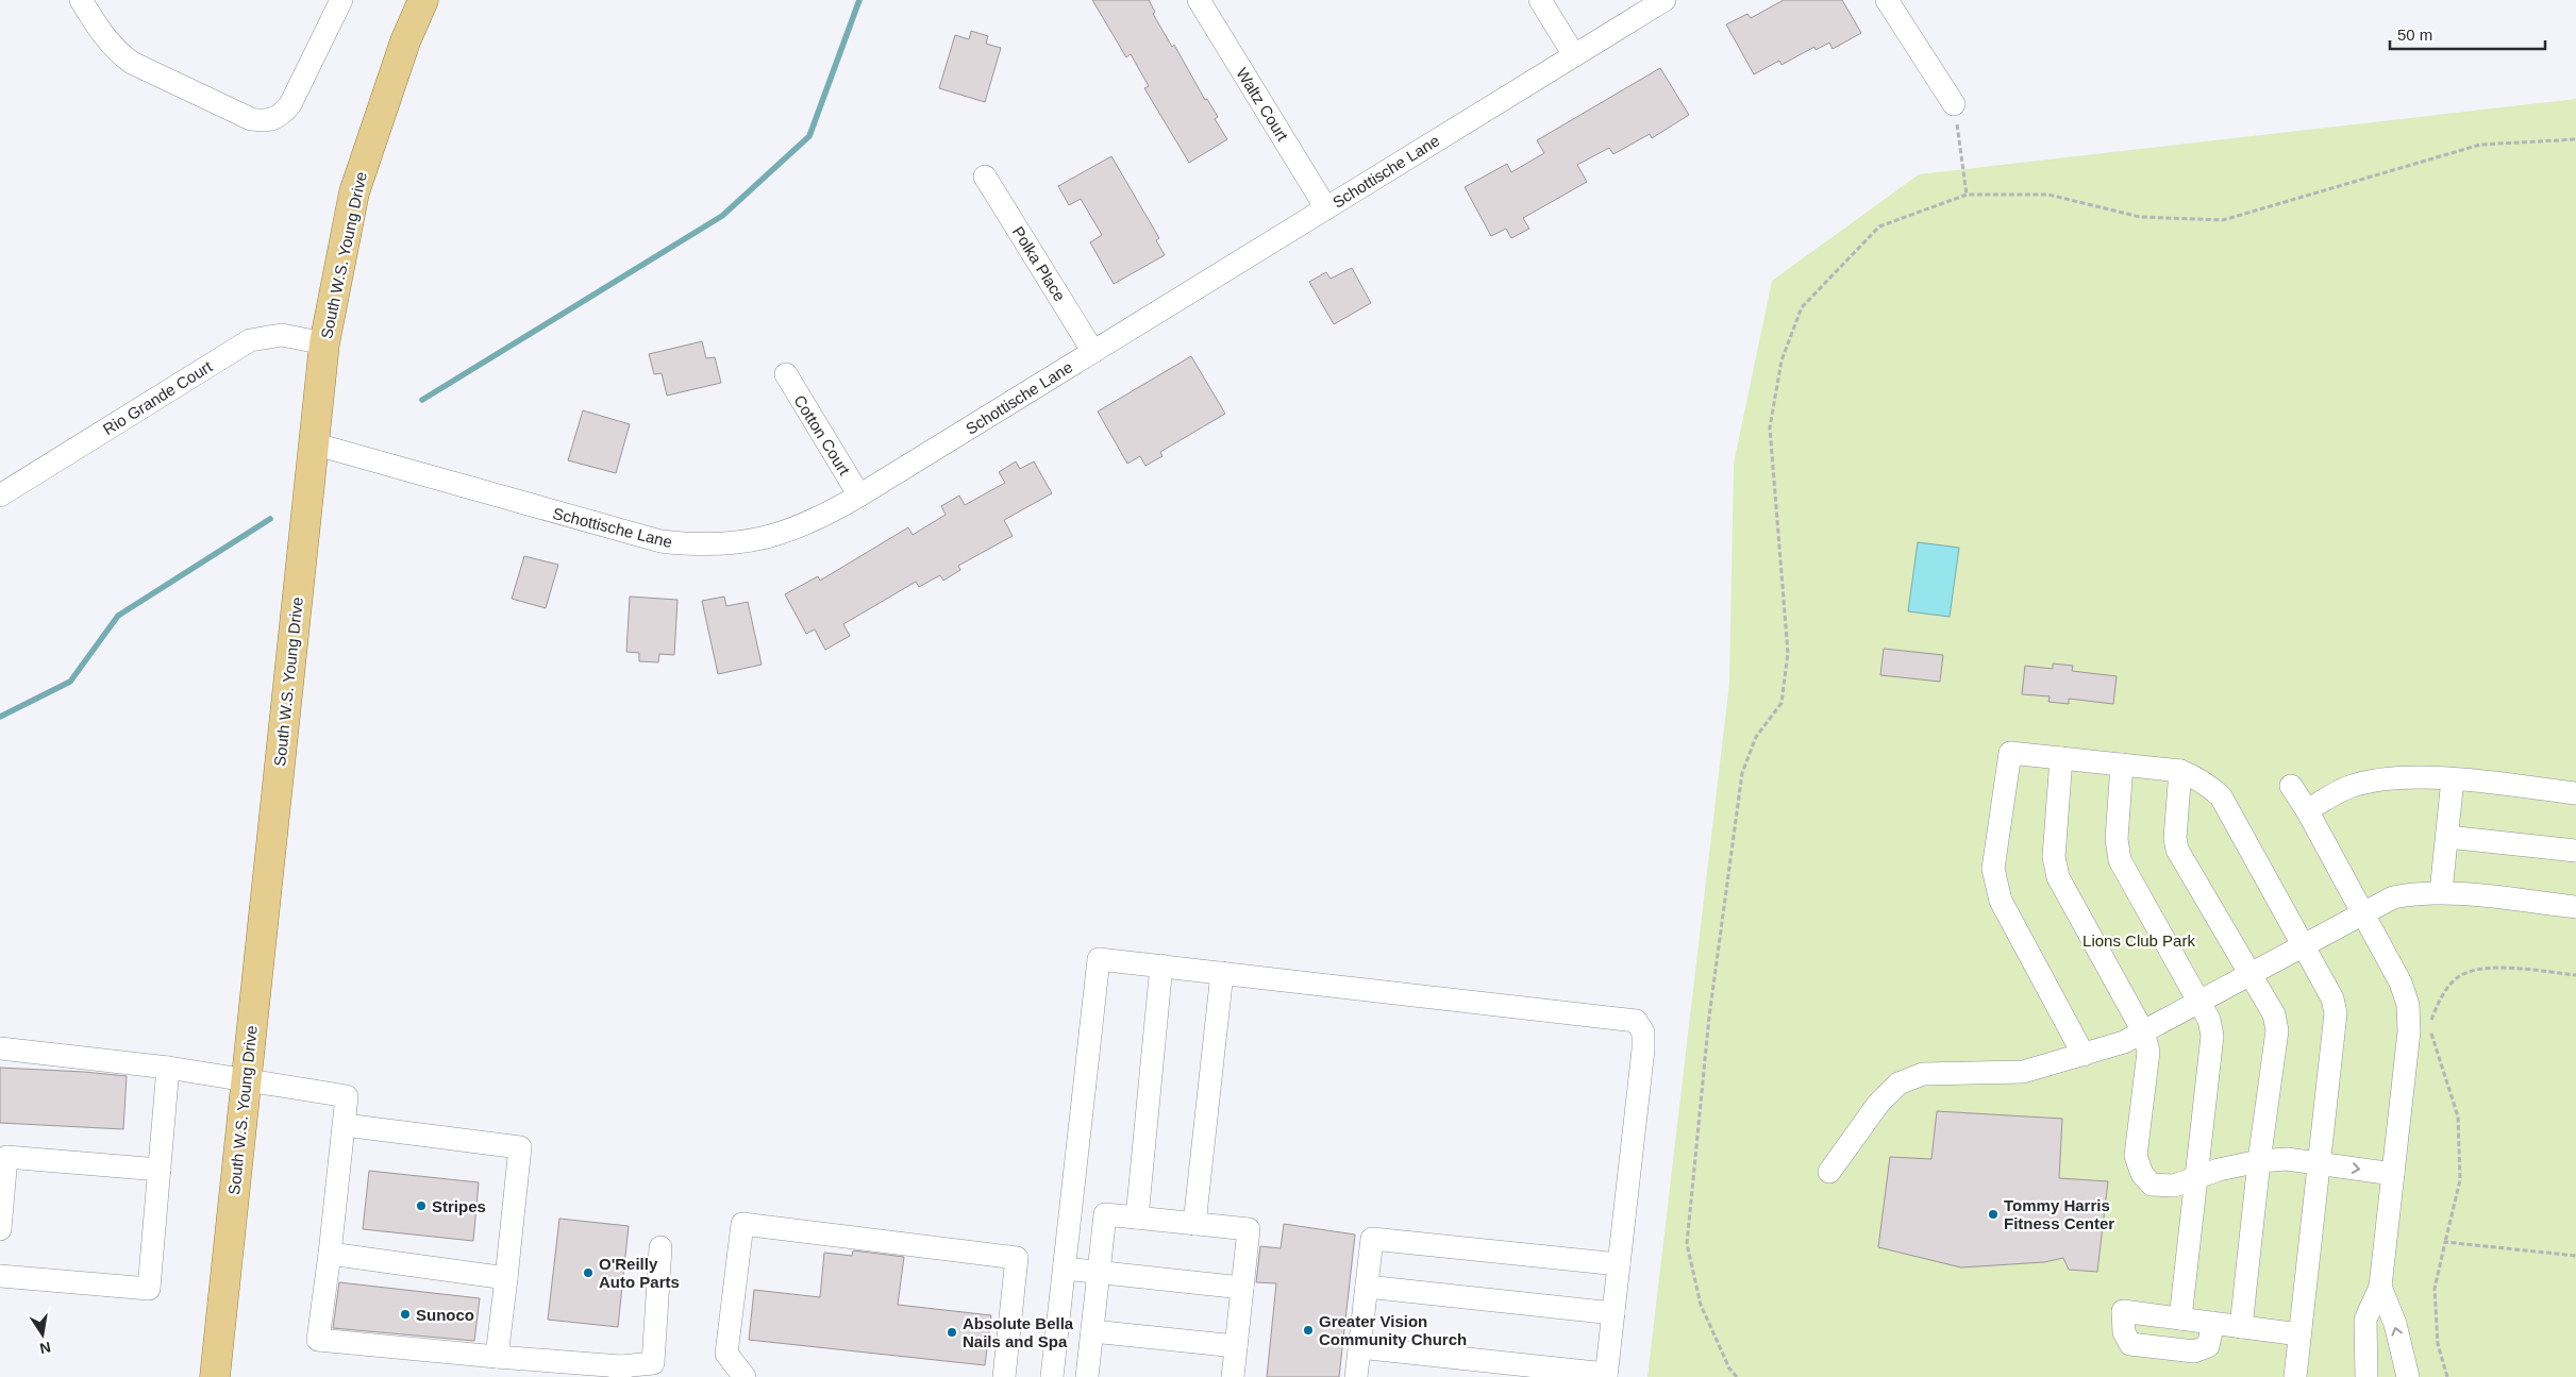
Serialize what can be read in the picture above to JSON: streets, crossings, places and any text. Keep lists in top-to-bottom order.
{
  "streets": {
    "main road": ["South W.S. Young Drive"],
    "street": [
      "Waltz Court",
      "Schottische Lane",
      "Polka Place",
      "Rio Grande Court",
      "Cotton Court"
    ]
  },
  "crossings": [
    ["Waltz Court", "Schottische Lane"],
    ["Schottische Lane", "South W.S. Young Drive"],
    ["Schottische Lane", "Polka Place"],
    ["Schottische Lane", "Cotton Court"],
    ["South W.S. Young Drive", "Rio Grande Court"]
  ],
  "parks": ["Lions Club Park"],
  "places": [
    "Stripes",
    "Tommy Harris Fitness Center",
    "O'Reilly Auto Parts",
    "Sunoco",
    "Greater Vision Community Church",
    "Absolute Bella Nails and Spa"
  ],
  "scale_bar": "50 m",
  "north": "bottom"
}
